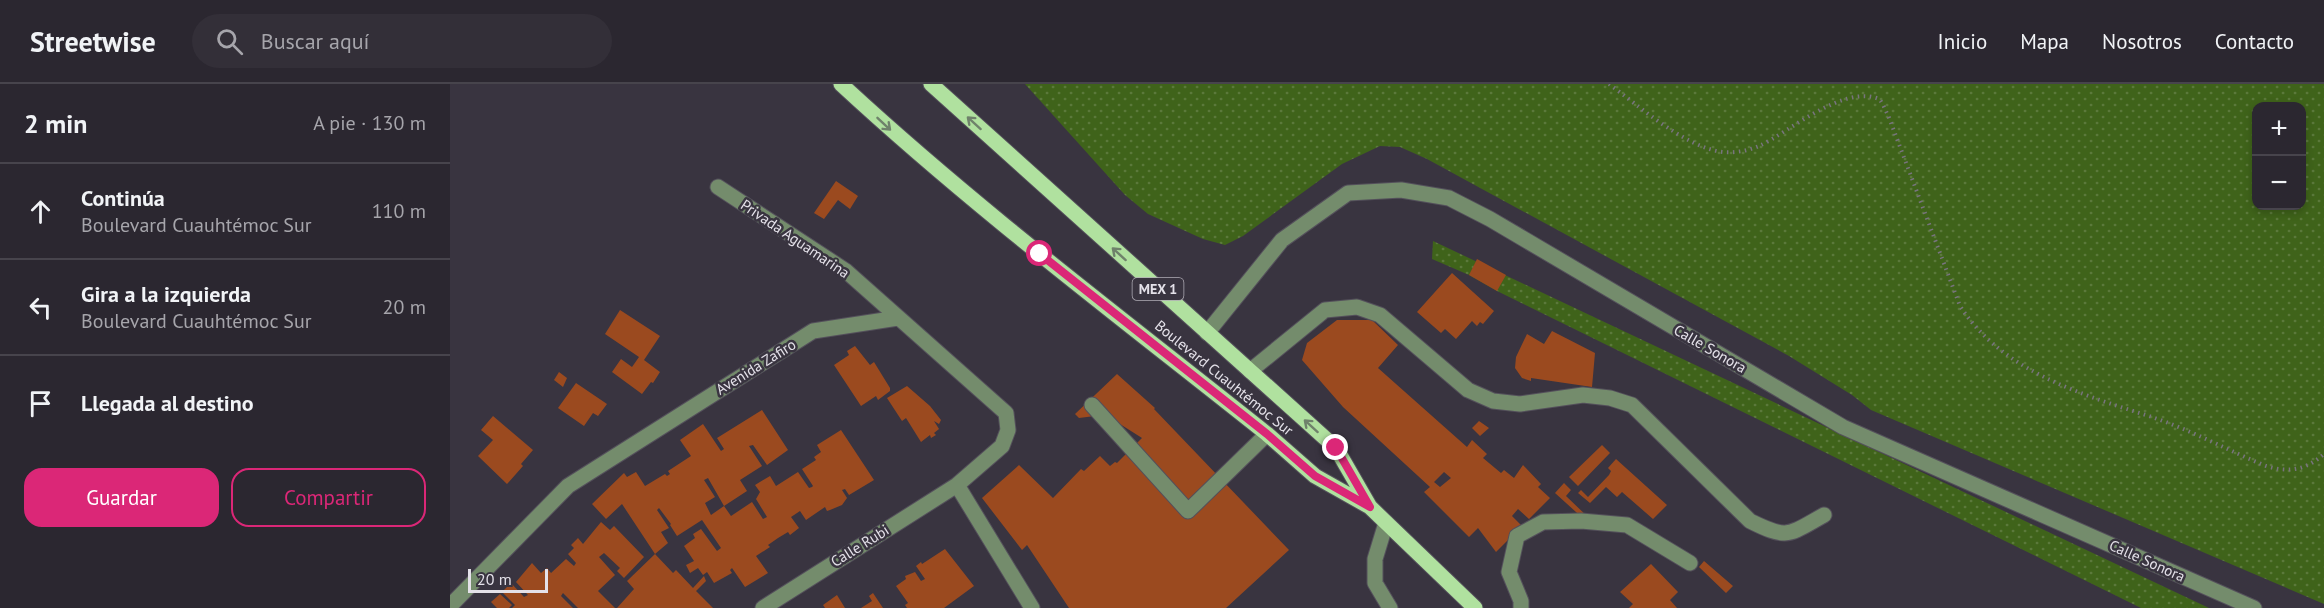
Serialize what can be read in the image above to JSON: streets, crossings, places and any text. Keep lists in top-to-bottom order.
{
  "streets": {
    "main road": ["MEX 1", "Boulevard Cuauhtémoc Sur"],
    "street": [
      "Privada Aguamarina",
      "Calle Sonora",
      "Avenida Zafiro",
      "Calle Rubi"
    ]
  },
  "crossings": [
    ["Privada Aguamarina", "Avenida Zafiro"],
    ["Calle Sonora", "Boulevard Cuauhtémoc Sur"]
  ],
  "scale_bar": "20 m",
  "page": {
    "header": "Streetwise",
    "search": "Buscar aquí",
    "nav": [
      "Inicio",
      "Mapa",
      "Nosotros",
      "Contacto"
    ],
    "heading": ["2 min", "A pie · 130 m"],
    "map_buttons": ["+", "−"],
    "list": [
      ["Continúa", "Boulevard Cuauhtémoc Sur", "110 m"],
      ["Gira a la izquierda", "Boulevard Cuauhtémoc Sur", "20 m"],
      "Llegada al destino"
    ],
    "buttons": ["Guardar", "Compartir"],
    "scale": "20 m"
  }
}
